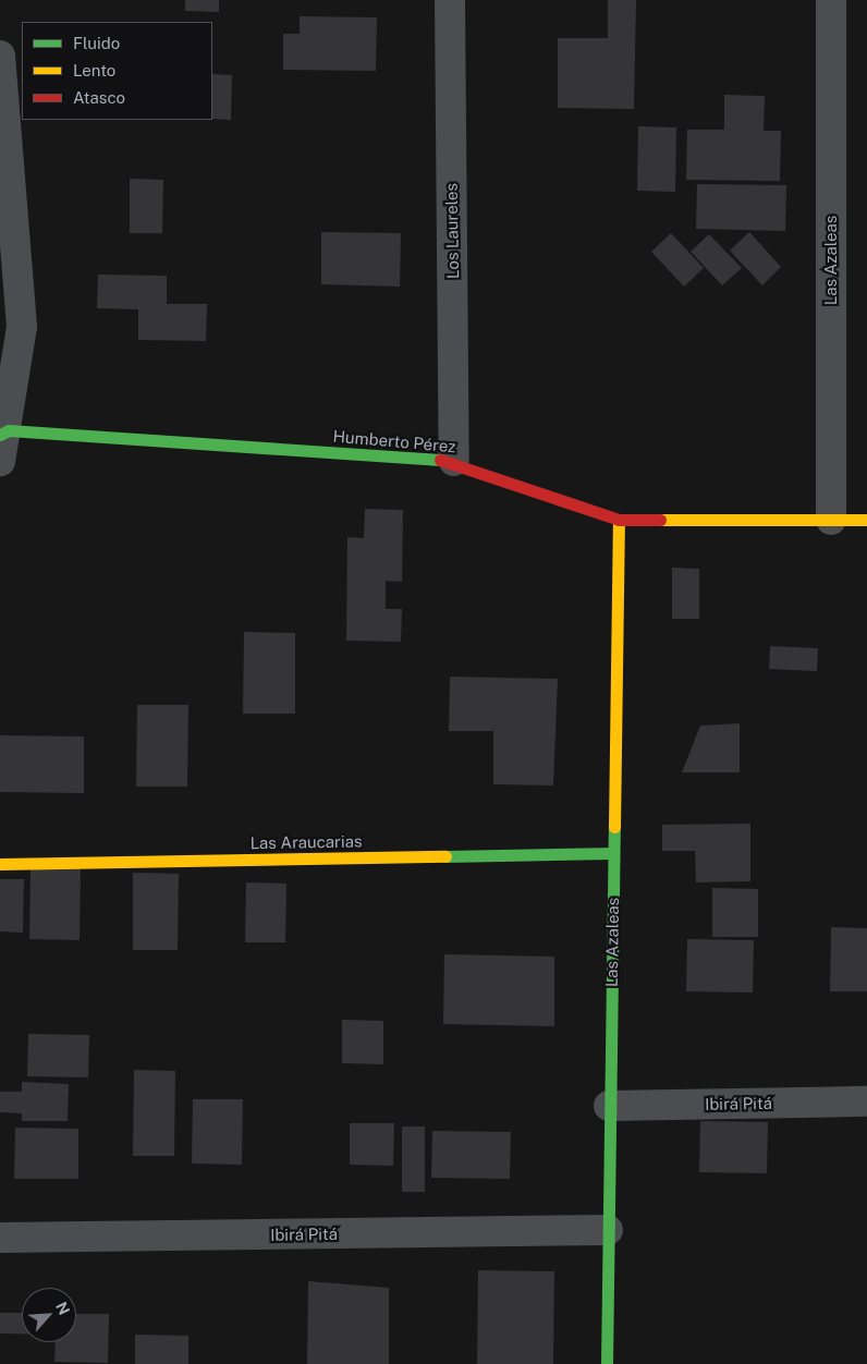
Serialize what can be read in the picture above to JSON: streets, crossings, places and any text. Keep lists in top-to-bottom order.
{
  "streets": {
    "street": [
      "Los Laureles",
      "Las Azaleas",
      "Humberto Pérez",
      "Las Araucarias",
      "Ibirá Pitá"
    ]
  },
  "crossings": [
    ["Los Laureles", "Humberto Pérez"],
    ["Las Azaleas", "Humberto Pérez"],
    ["Las Azaleas", "Las Araucarias"],
    ["Las Azaleas", "Ibirá Pitá"]
  ],
  "legend": ["Fluido", "Lento", "Atasco"],
  "north": "top right"
}
